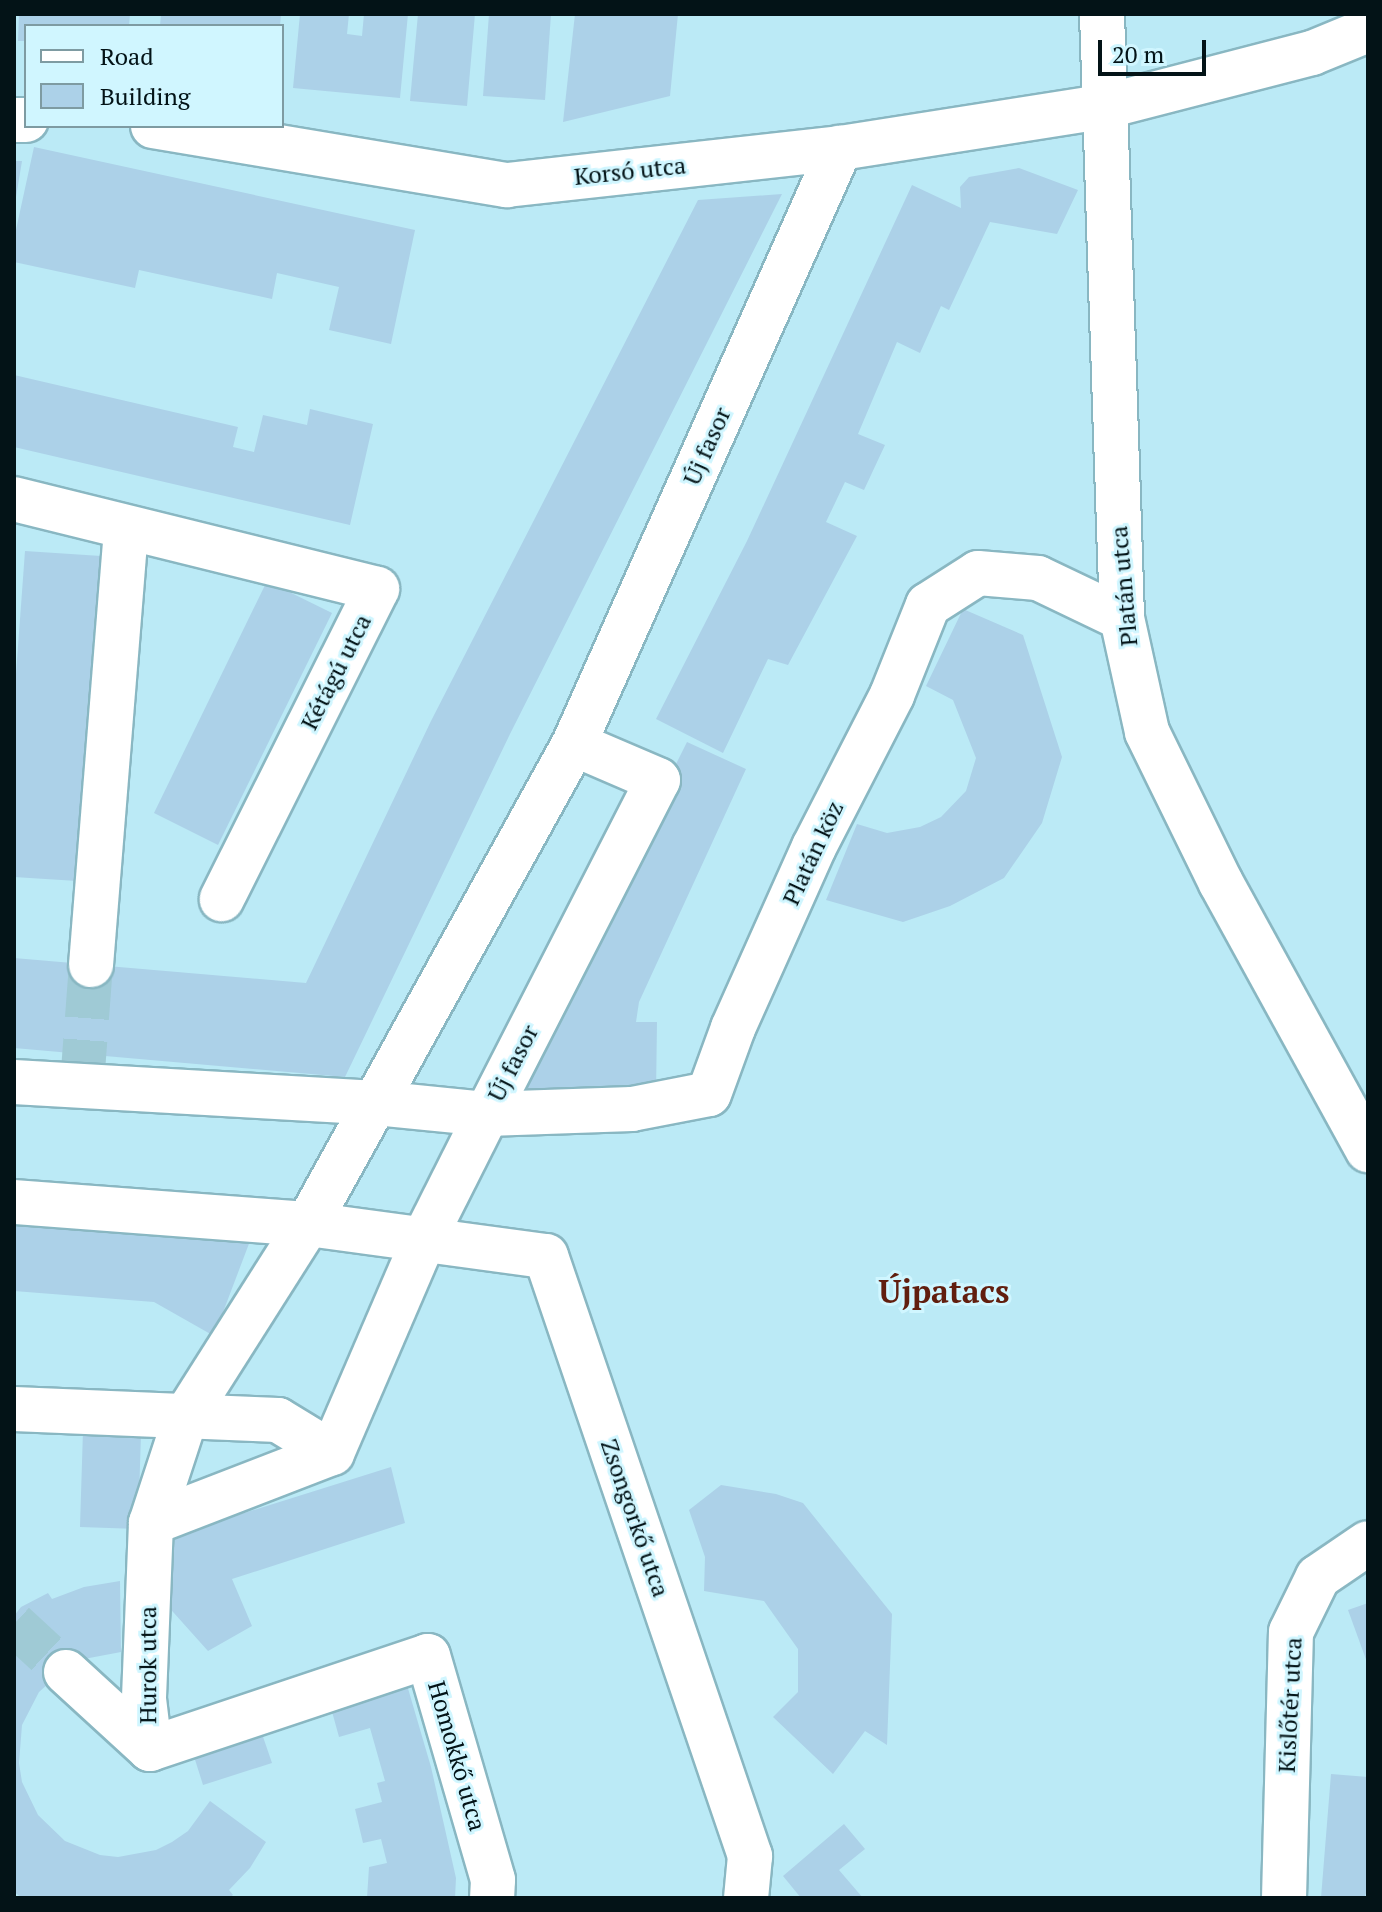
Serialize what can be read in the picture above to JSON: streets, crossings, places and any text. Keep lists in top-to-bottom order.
{
  "streets": {
    "street": [
      "Korsó utca",
      "Új fasor",
      "Platán utca",
      "Kétágú utca",
      "Platán köz",
      "Zsongorkő utca",
      "Hurok utca",
      "Kislőtér utca",
      "Homokkő utca"
    ]
  },
  "crossings": [
    ["Korsó utca", "Új fasor"],
    ["Korsó utca", "Platán utca"],
    ["Új fasor", "Platán köz"],
    ["Új fasor", "Hurok utca"],
    ["Platán utca", "Platán köz"],
    ["Hurok utca", "Homokkő utca"]
  ],
  "districts": ["Újpatacs"],
  "legend": ["Road", "Building"],
  "scale_bar": "20 m"
}
